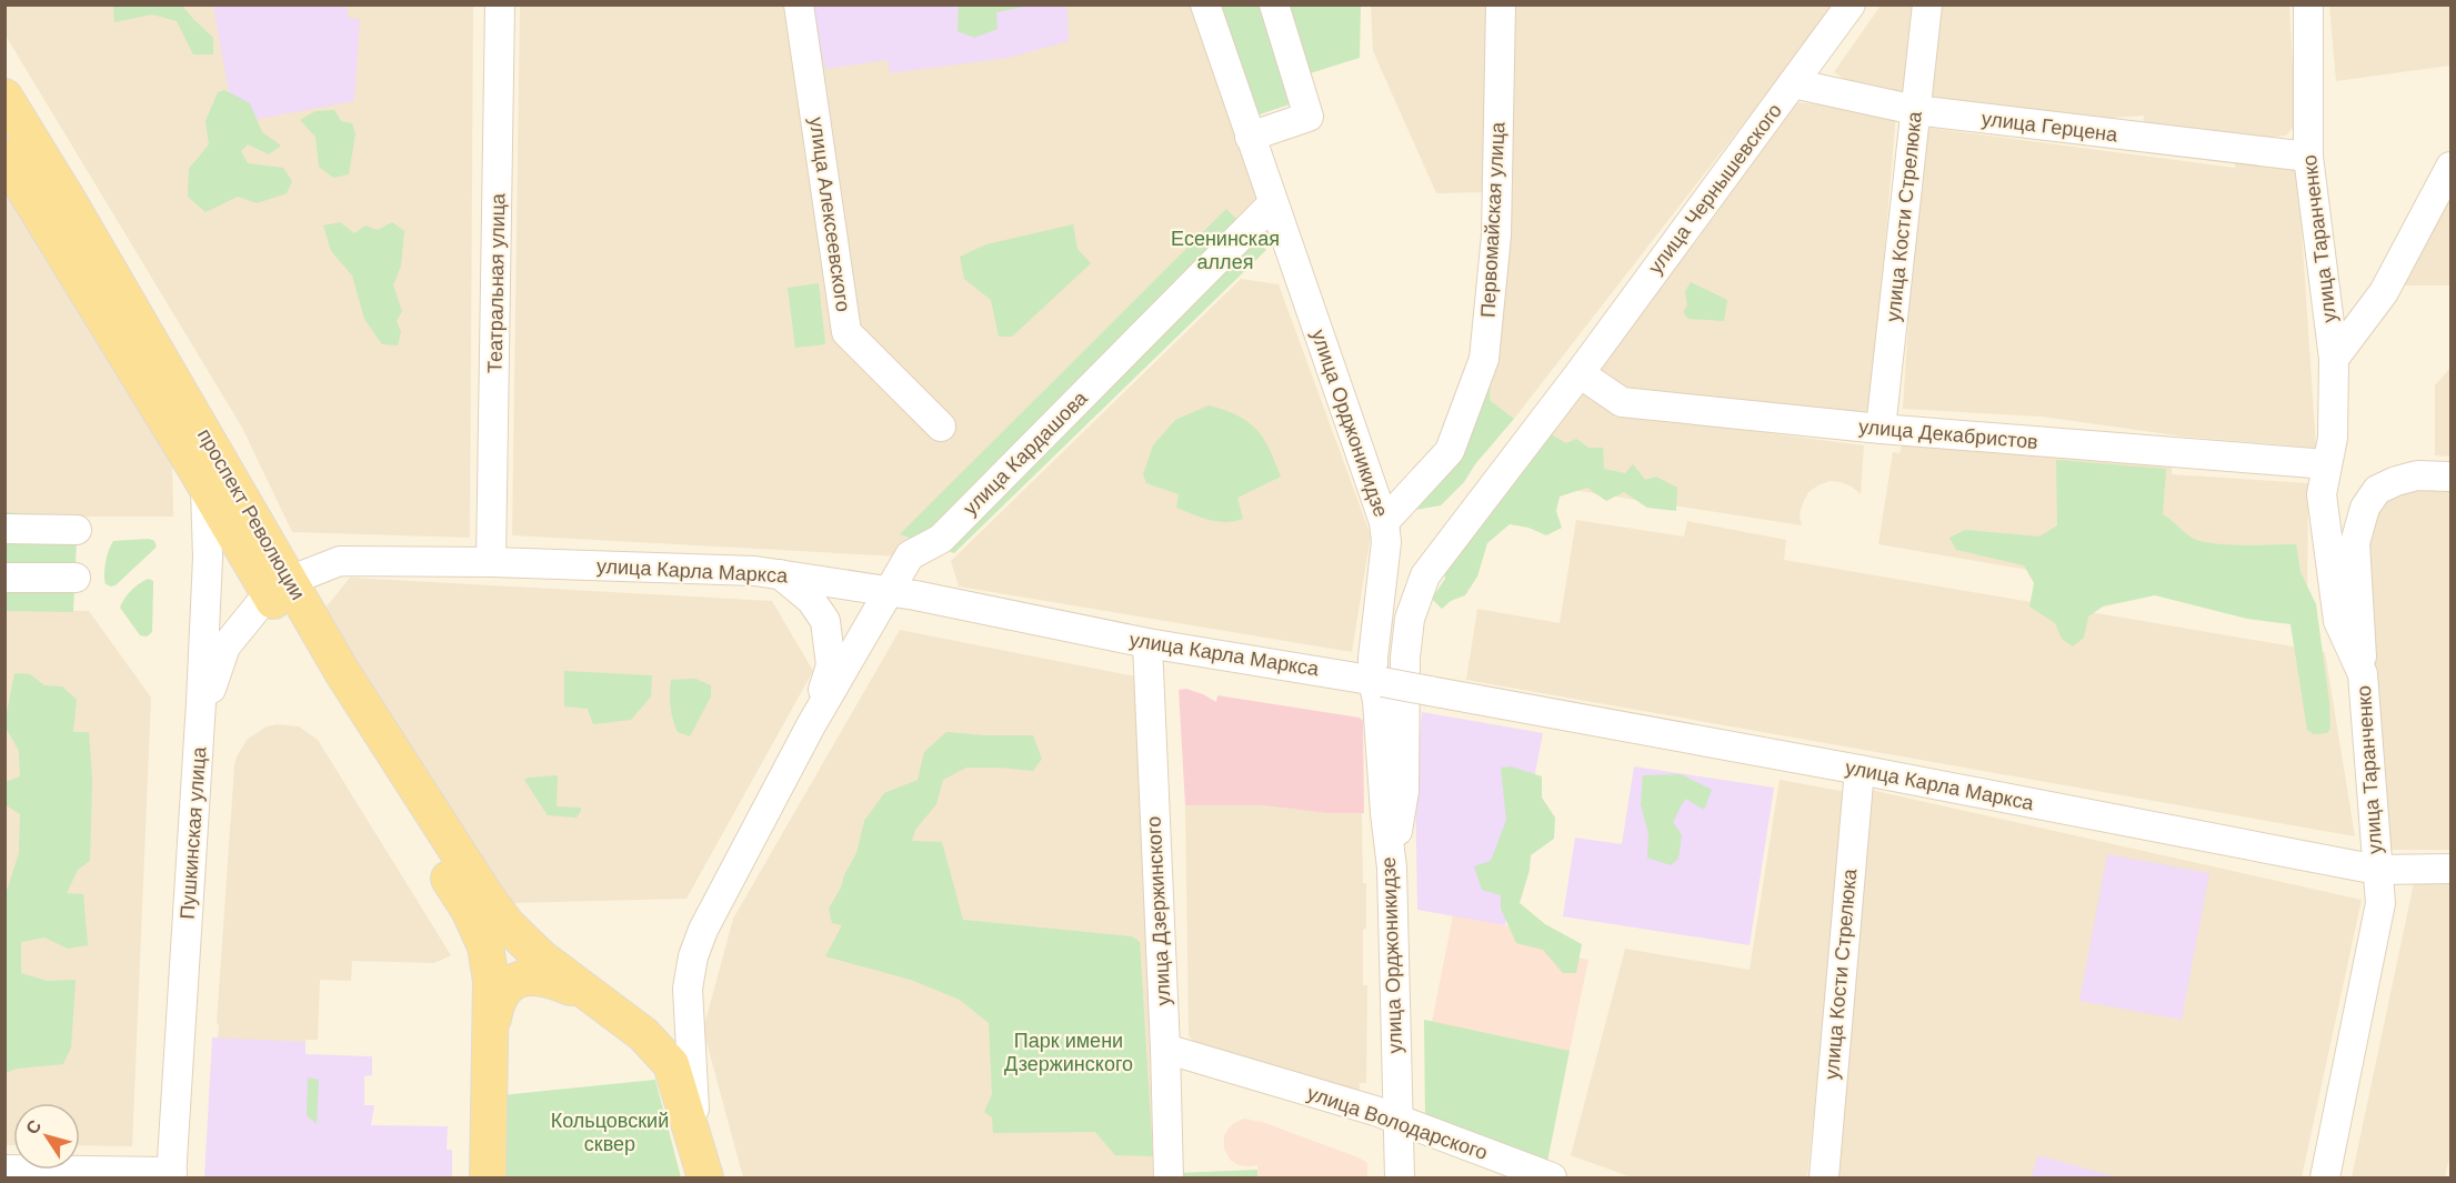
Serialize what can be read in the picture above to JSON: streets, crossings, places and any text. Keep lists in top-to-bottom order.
{
  "streets": {
    "main road": ["проспект Революции"],
    "street": [
      "улица Герцена",
      "улица Чернышевского",
      "улица Алексеевского",
      "улица Кости Стрелюка",
      "Первомайская улица",
      "улица Таранченко",
      "Театральная улица",
      "улица Орджоникидзе",
      "улица Декабристов",
      "улица Кардашова",
      "улица Карла Маркса",
      "Пушкинская улица",
      "улица Дзержинского",
      "улица Володарского"
    ]
  },
  "crossings": [
    ["улица Герцена", "улица Чернышевского"],
    ["улица Герцена", "улица Кости Стрелюка"],
    ["улица Герцена", "улица Таранченко"],
    ["улица Чернышевского", "улица Орджоникидзе"],
    ["улица Чернышевского", "улица Декабристов"],
    ["улица Кости Стрелюка", "улица Декабристов"],
    ["улица Кости Стрелюка", "улица Карла Маркса"],
    ["Первомайская улица", "улица Орджоникидзе"],
    ["улица Таранченко", "улица Декабристов"],
    ["улица Таранченко", "улица Карла Маркса"],
    ["Театральная улица", "улица Карла Маркса"],
    ["улица Орджоникидзе", "улица Кардашова"],
    ["улица Орджоникидзе", "улица Карла Маркса"],
    ["улица Орджоникидзе", "улица Володарского"],
    ["улица Кардашова", "улица Карла Маркса"],
    ["проспект Революции", "улица Карла Маркса"],
    ["проспект Революции", "Пушкинская улица"],
    ["улица Карла Маркса", "Пушкинская улица"],
    ["улица Карла Маркса", "улица Дзержинского"],
    ["улица Дзержинского", "улица Володарского"]
  ],
  "parks": ["Есенинская аллея", "Парк имени Дзержинского", "Кольцовский сквер"],
  "north": "top left"
}
